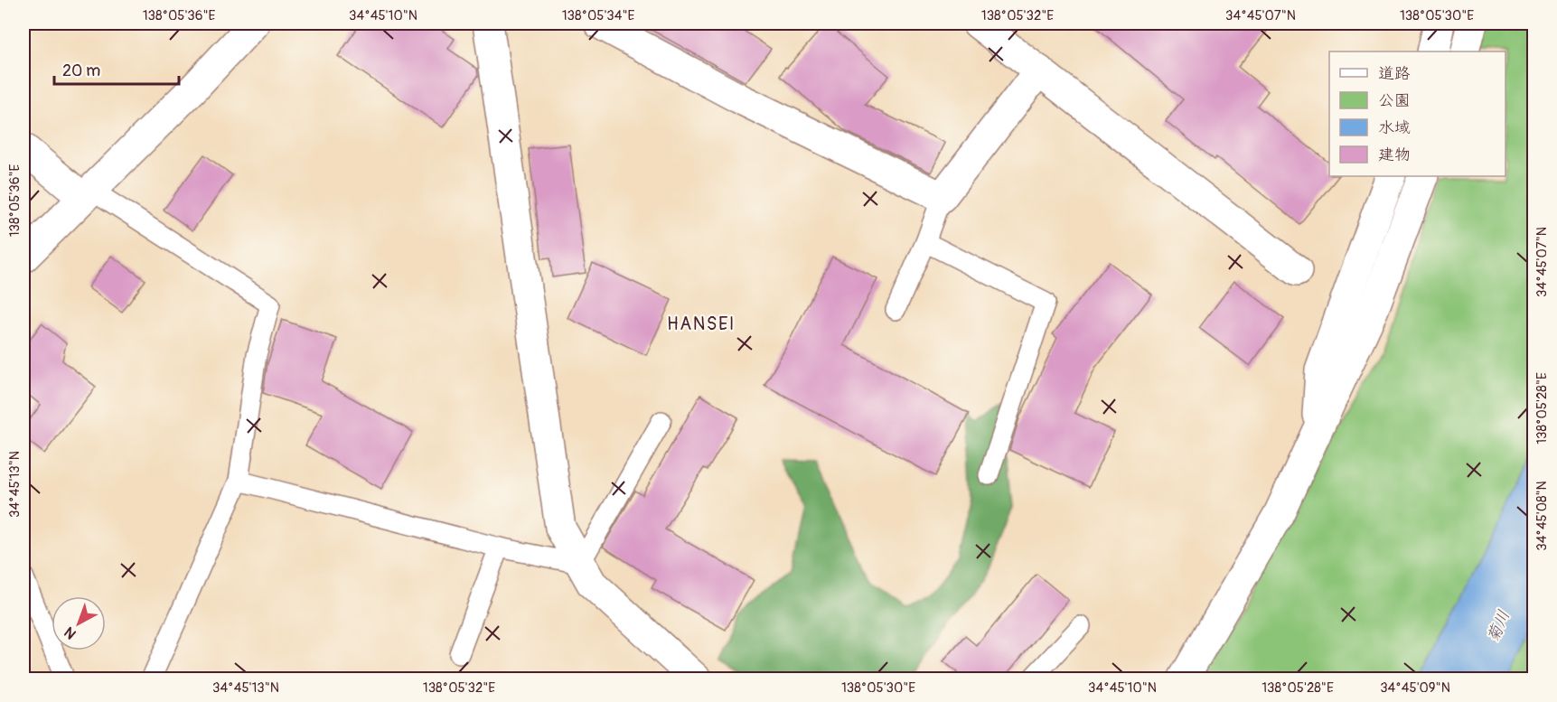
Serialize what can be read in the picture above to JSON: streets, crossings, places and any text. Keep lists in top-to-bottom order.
{
  "districts": ["HANSEI"],
  "water": ["菊川"],
  "legend": [
    "道路",
    "公園",
    "水域",
    "建物"
  ],
  "scale_bar": "20 m",
  "north": "bottom left",
  "coordinates": [
    "138°05'36\"E",
    "34°45'10\"N",
    "138°05'34\"E",
    "138°05'32\"E",
    "34°45'07\"N",
    "138°05'30\"E",
    "138°05'28\"E",
    "34°45'13\"N",
    "34°45'08\"N",
    "34°45'09\"N"
  ]
}
